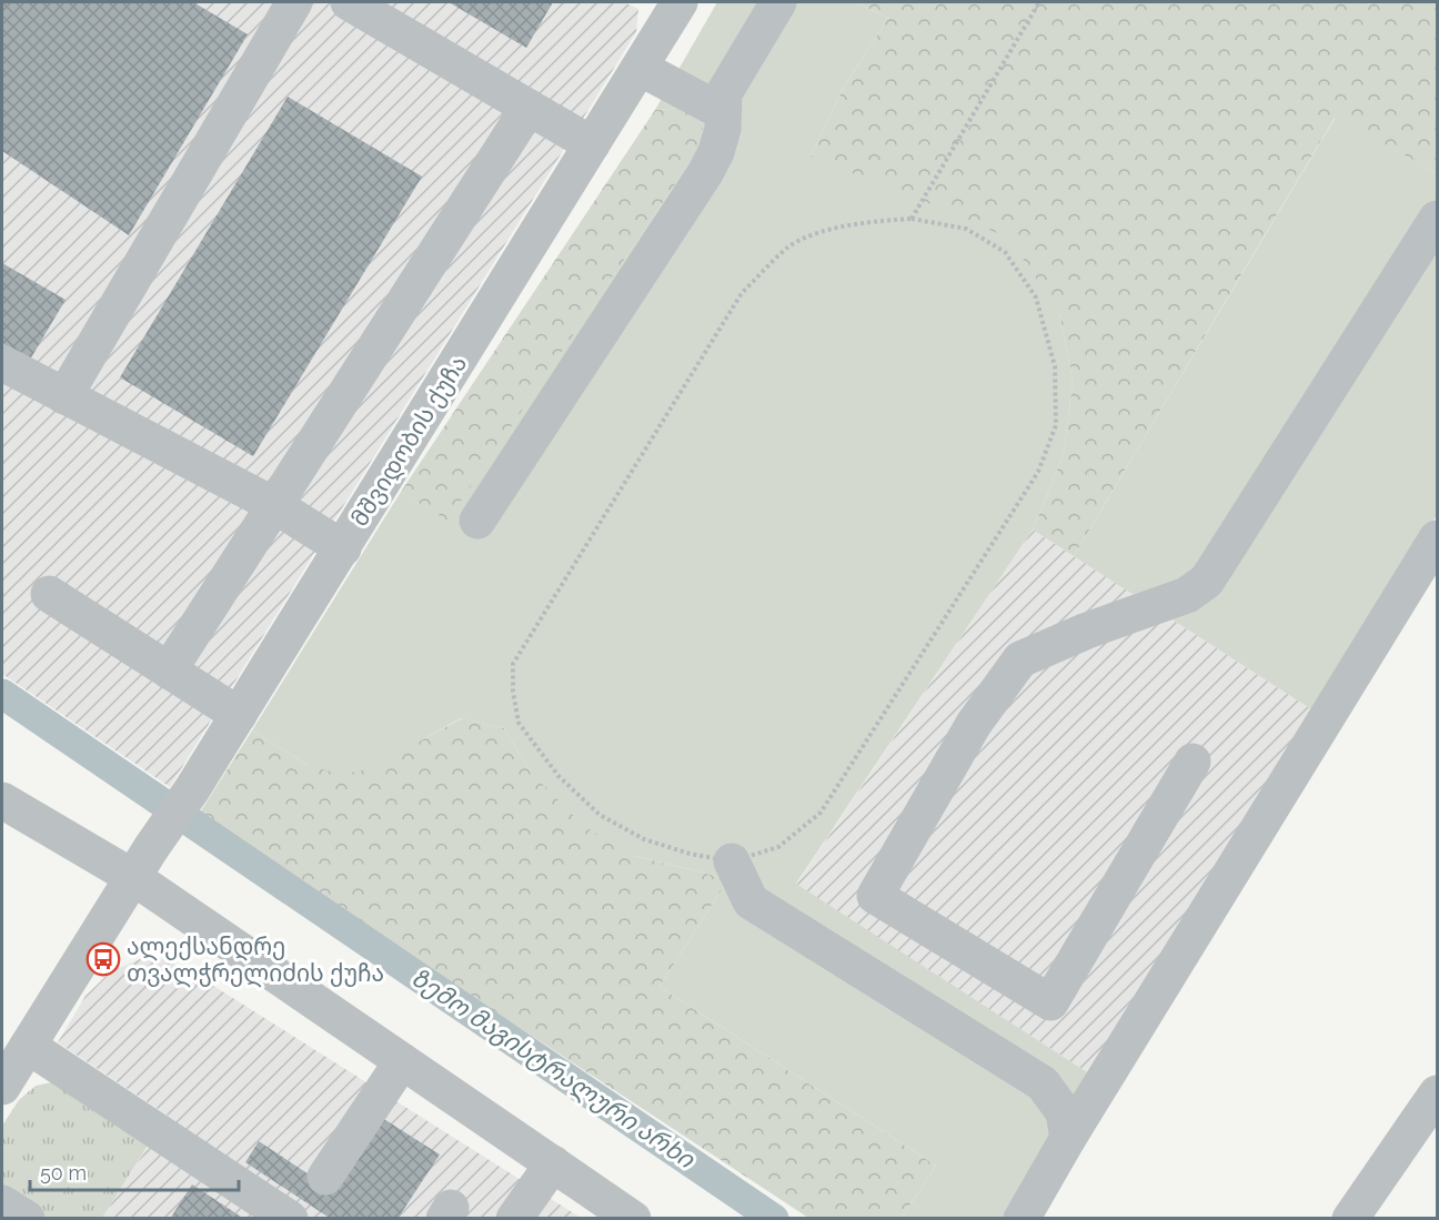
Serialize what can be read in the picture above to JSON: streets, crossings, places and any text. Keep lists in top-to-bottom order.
{
  "streets": {
    "street": ["მშვიდობის ქუჩა"]
  },
  "water": ["ზემო მაგისტრალური არხი"],
  "places": {
    "bus stop": ["ალექსანდრე თვალჭრელიძის ქუჩა"]
  },
  "scale_bar": "50 m"
}
